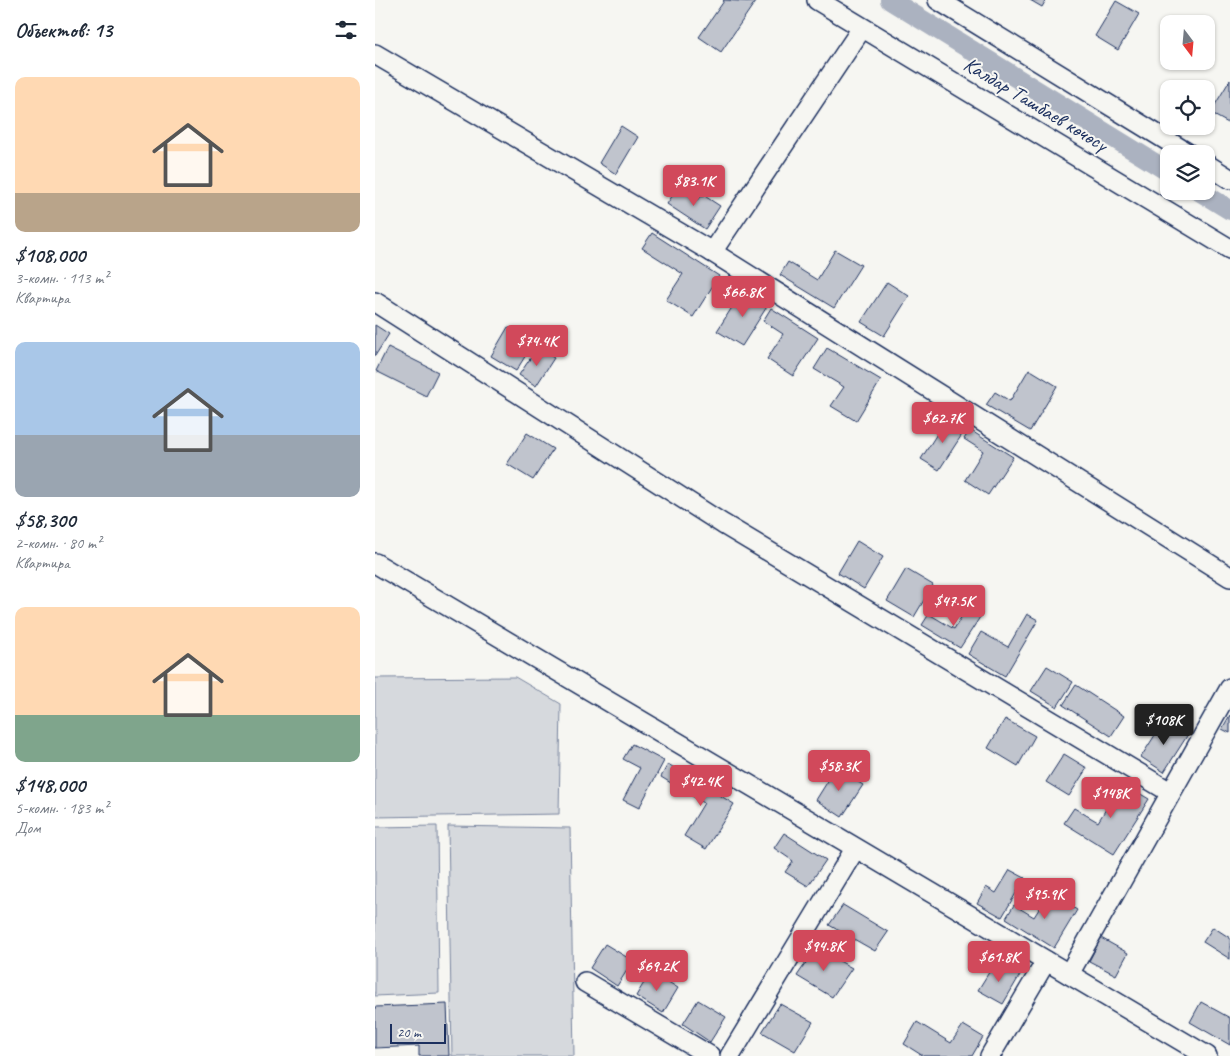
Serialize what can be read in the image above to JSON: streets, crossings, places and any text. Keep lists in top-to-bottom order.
{
  "streets": {
    "street": ["Калдар Ташбаев көчөсү"]
  },
  "scale_bar": "20 m",
  "north": "bottom",
  "page": {
    "heading": "Объектов: 13",
    "list": [
      {
        "name": "$108,000",
        "note": "3-комн. · 113 m² · Квартира"
      },
      {
        "name": "$58,300",
        "note": "2-комн. · 80 m² · Квартира"
      },
      {
        "name": "$148,000",
        "note": "5-комн. · 183 m² · Дом"
      }
    ],
    "price": [
      "$83.1K",
      "$66.8K",
      "$74.4K",
      "$62.7K",
      "$47.5K",
      "$108K",
      "$58.3K",
      "$42.4K",
      "$148K",
      "$95.9K",
      "$94.8K",
      "$61.8K",
      "$69.2K"
    ],
    "scale": "20 m"
  }
}
